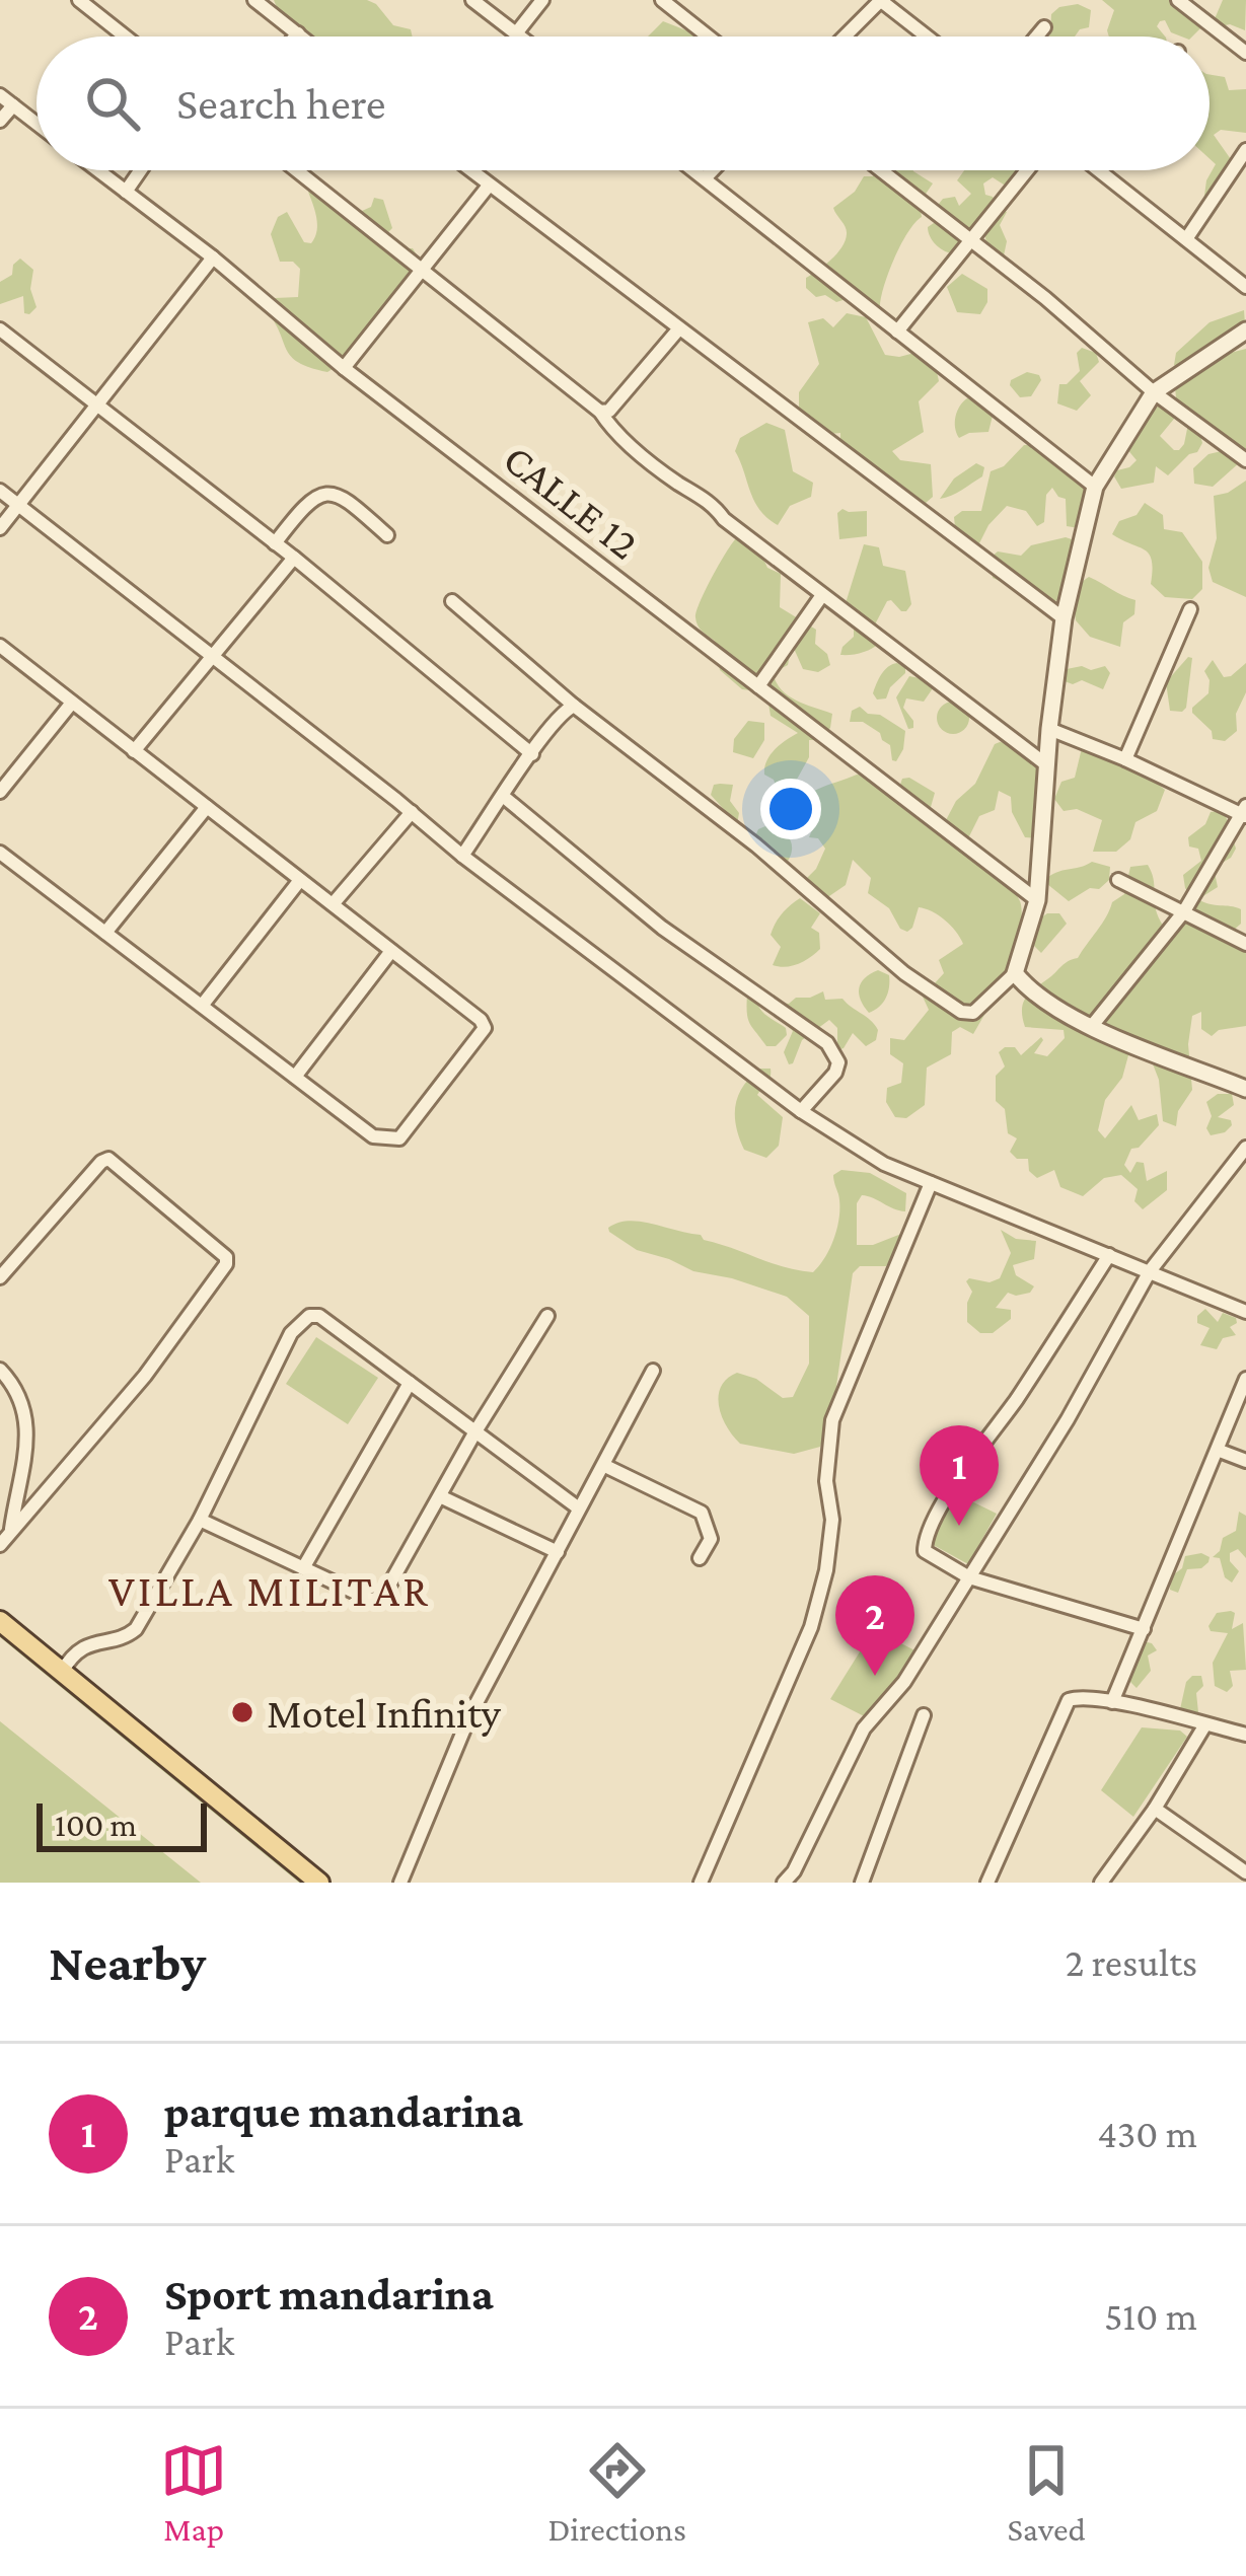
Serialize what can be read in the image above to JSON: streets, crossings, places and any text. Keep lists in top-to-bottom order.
{
  "streets": {
    "street": ["CALLE 12"]
  },
  "districts": ["VILLA MILITAR"],
  "places": ["Motel Infinity"],
  "scale_bar": "100 m",
  "page": {
    "search": "Search here",
    "pins": ["1", "2"],
    "scale": "100 m",
    "heading": ["Nearby", "2 results"],
    "list": [
      {
        "mark": "1",
        "name": "parque mandarina",
        "note": "Park",
        "value": "430 m"
      },
      {
        "mark": "2",
        "name": "Sport mandarina",
        "note": "Park",
        "value": "510 m"
      }
    ],
    "nav": ["Map", "Directions", "Saved"]
  }
}
